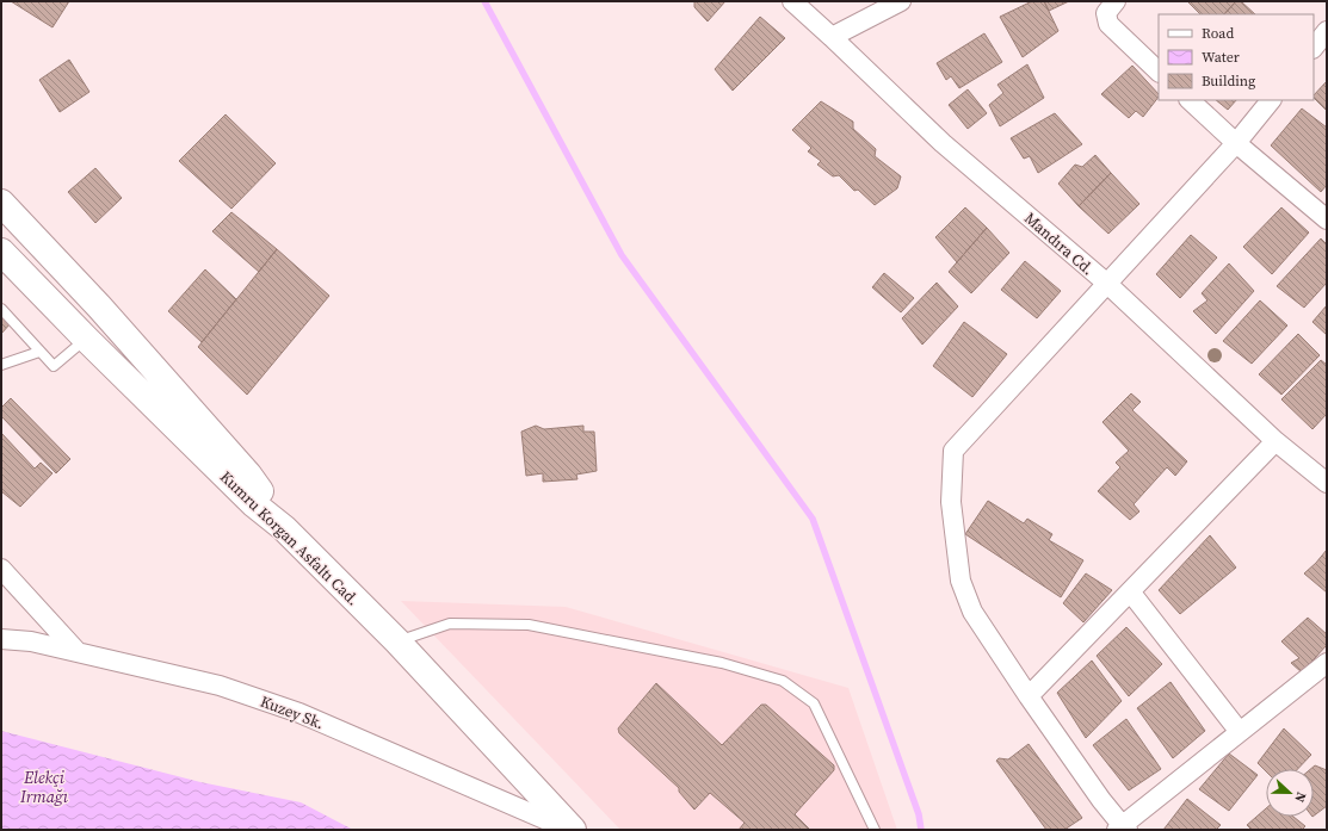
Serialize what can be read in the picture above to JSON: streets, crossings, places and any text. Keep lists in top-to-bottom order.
{
  "streets": {
    "main road": ["Kumru Korgan Asfaltı Cad."],
    "street": ["Mandıra Cd.", "Kuzey Sk."]
  },
  "water": ["Elekçi Irmağı"],
  "legend": ["Road", "Water", "Building"],
  "north": "right"
}
